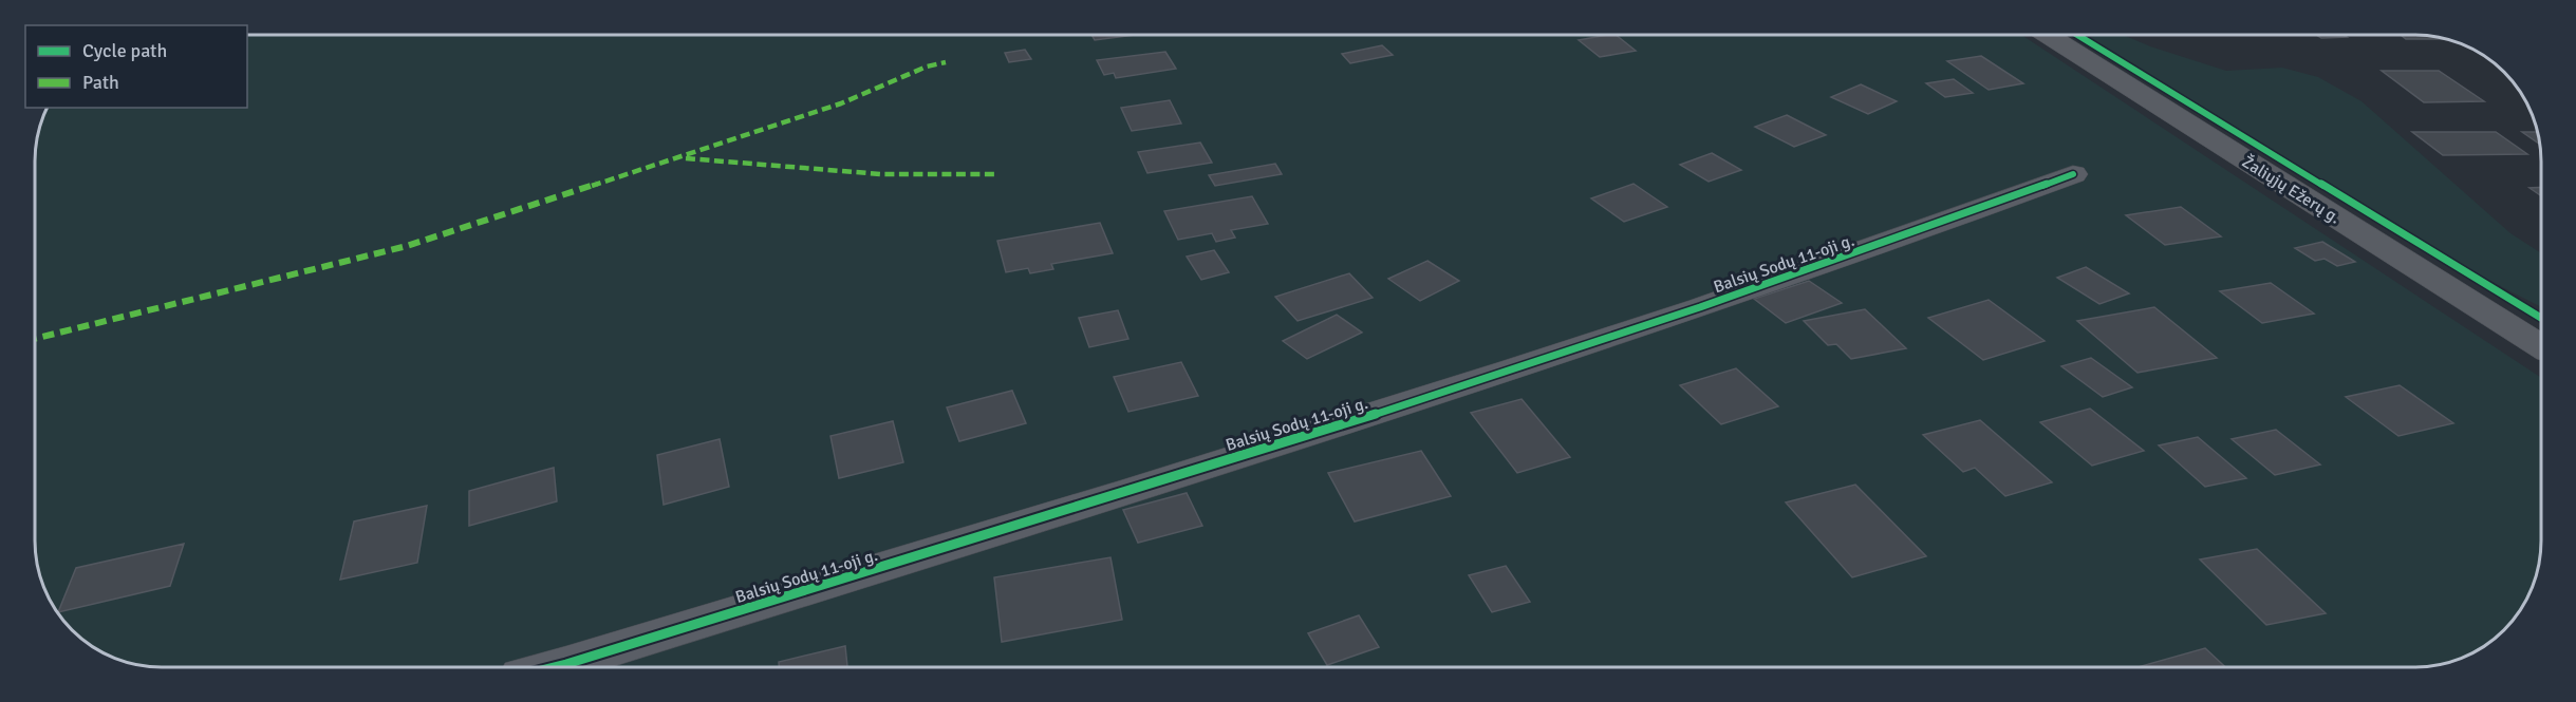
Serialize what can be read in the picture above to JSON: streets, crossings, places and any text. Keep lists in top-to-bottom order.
{
  "streets": {
    "main road": ["Žaliųjų Ežerų g."],
    "street": ["Balsių Sodų 11-oji g."]
  },
  "legend": ["Cycle path", "Path"]
}
